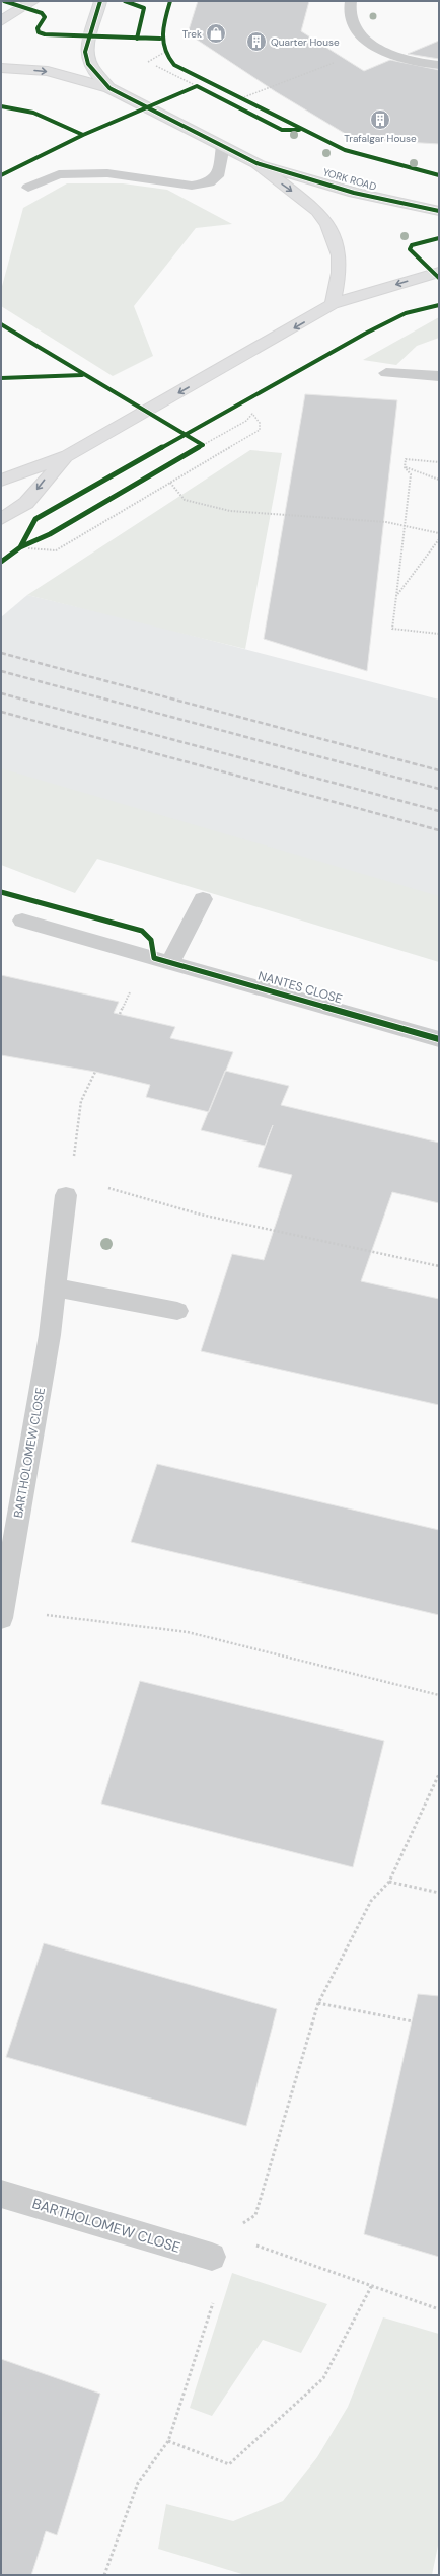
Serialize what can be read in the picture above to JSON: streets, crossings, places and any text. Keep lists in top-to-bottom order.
{
  "streets": {
    "main road": ["YORK ROAD"],
    "street": ["NANTES CLOSE", "BARTHOLOMEW CLOSE"]
  },
  "places": {
    "shop": ["Trek"],
    "building": ["Quarter House", "Trafalgar House"]
  }
}
